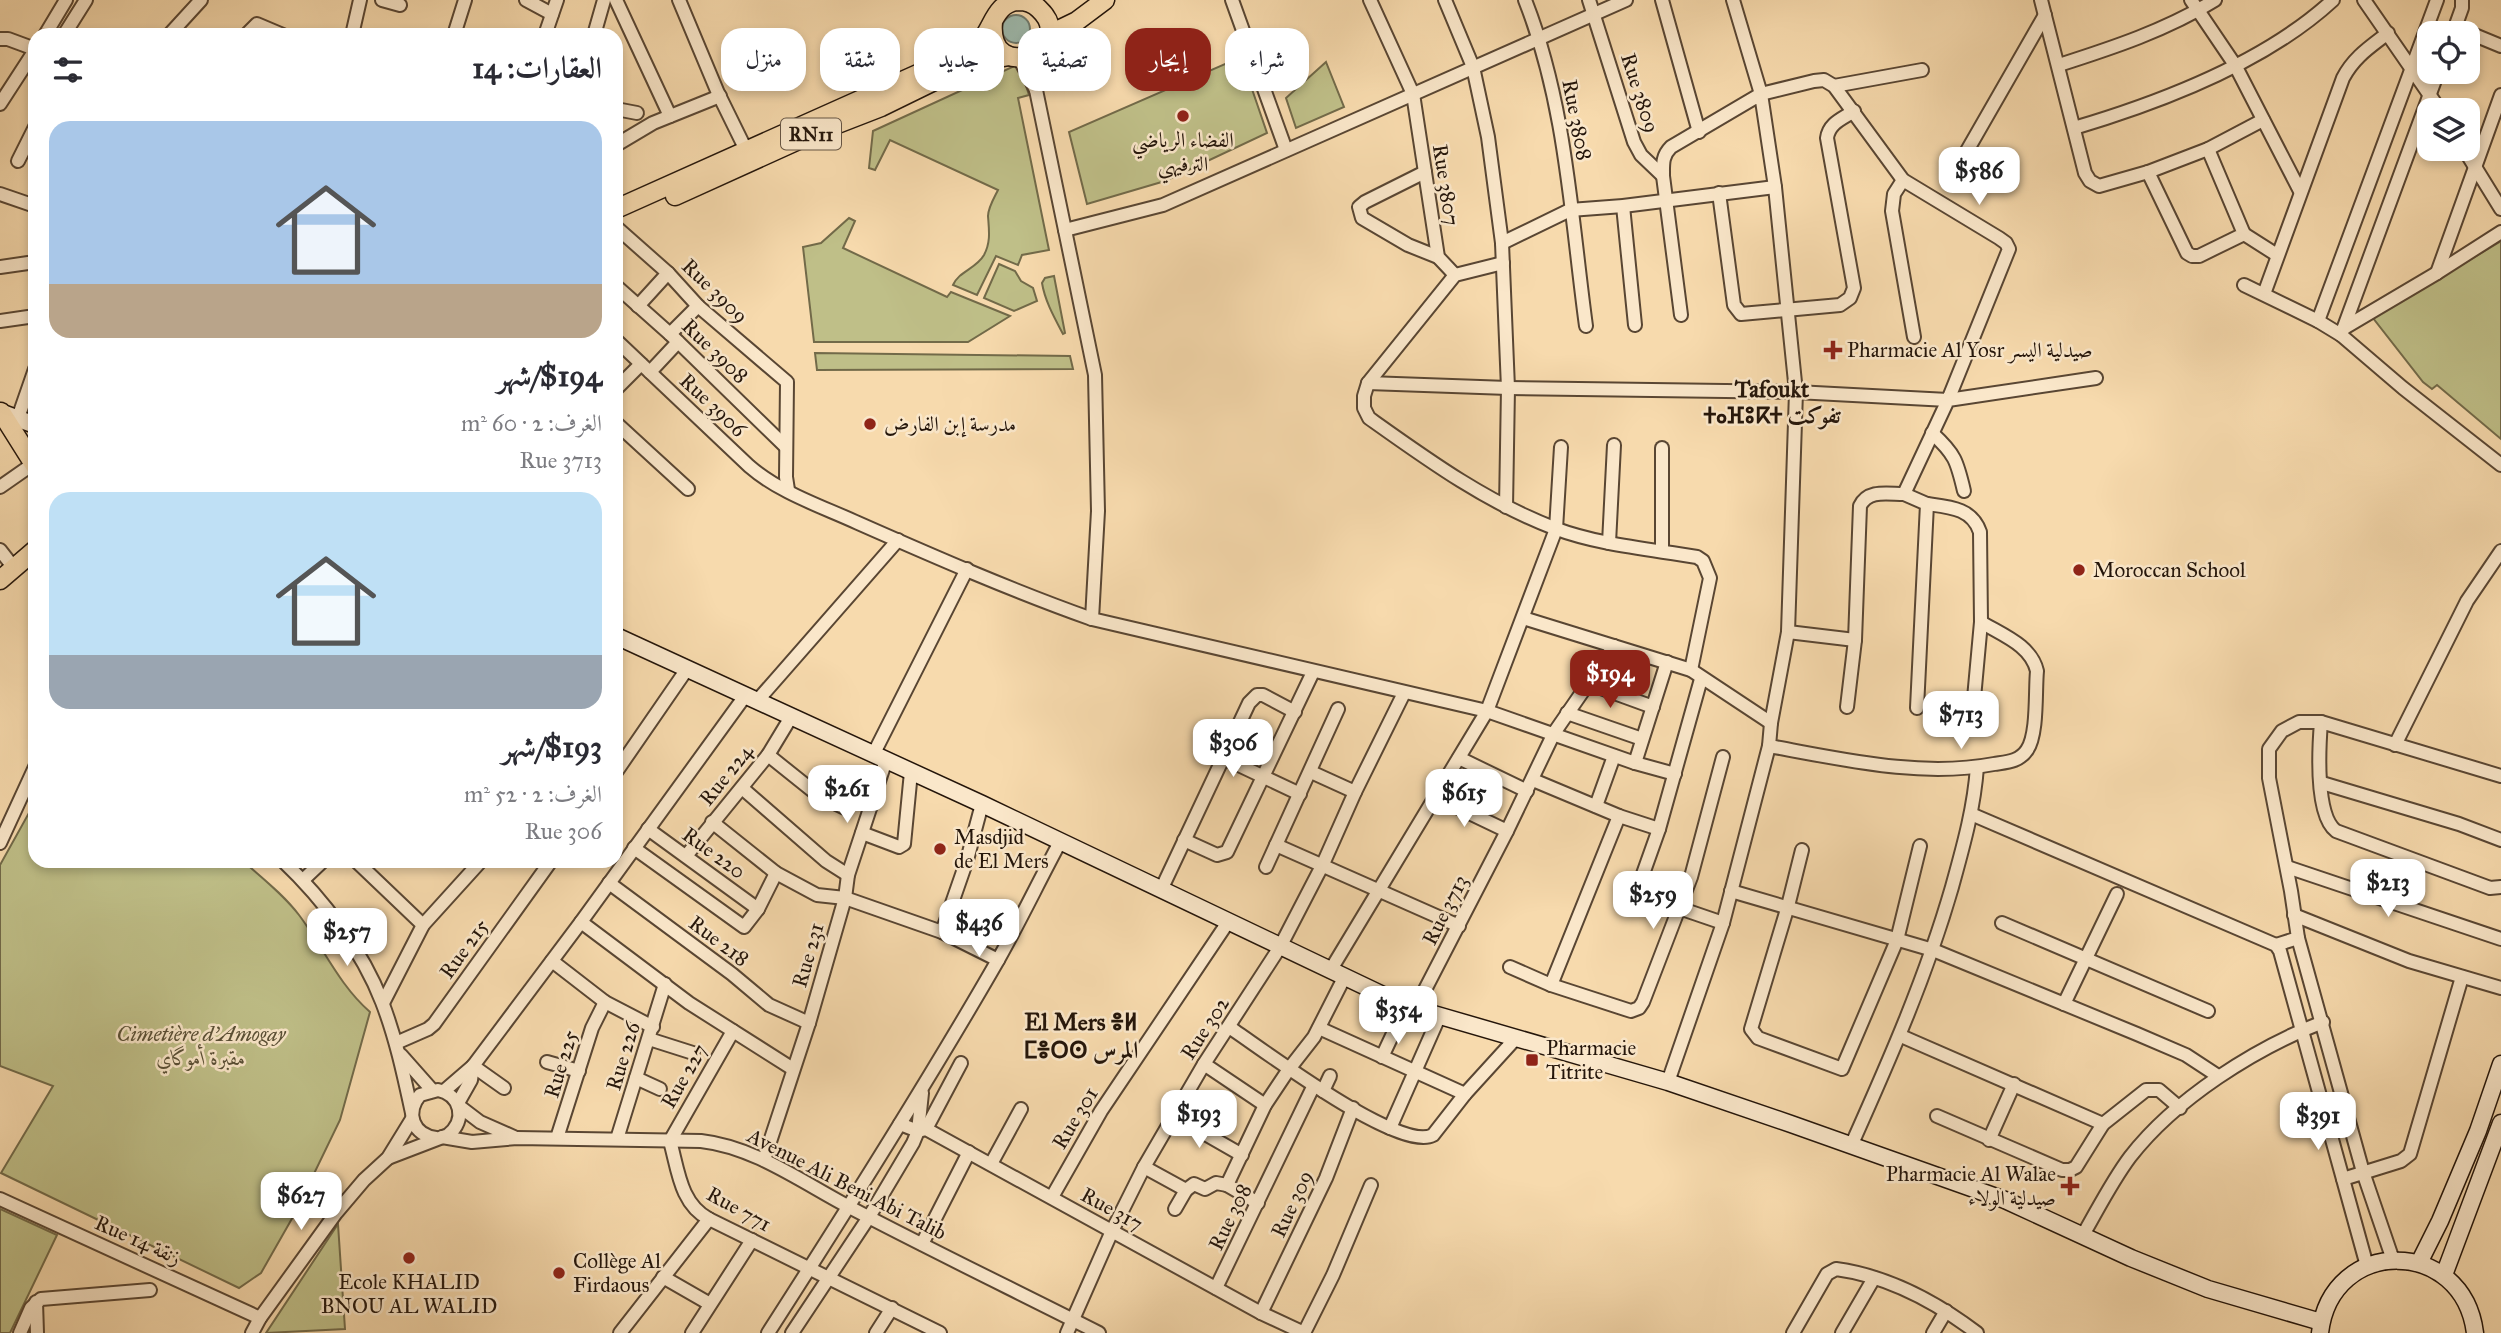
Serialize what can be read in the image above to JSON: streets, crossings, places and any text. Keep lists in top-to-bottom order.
{
  "streets": {
    "main road": ["RN11"],
    "street": [
      "Rue 3809",
      "Rue 3808",
      "Rue 3807",
      "Rue 3909",
      "Rue 3908",
      "Rue 3906",
      "Rue 224",
      "Rue 220",
      "Rue 3713",
      "Rue 218",
      "Rue 215",
      "Rue 231",
      "Rue 302",
      "Rue 226",
      "Rue 225",
      "Rue 227",
      "Rue 301",
      "Avenue Ali Beni Abi Talib",
      "Rue 309",
      "Rue 771",
      "Rue 317",
      "Rue 308",
      "Rue 14 زنقة"
    ]
  },
  "crossings": [
    ["Rue 3909", "Rue 3908"],
    ["Rue 3906", "Rue 3713"],
    ["Rue 3906", "Rue 231"],
    ["Rue 3906", "Rue 302"],
    ["Rue 224", "Rue 220"],
    ["Rue 218", "Rue 231"],
    ["Rue 231", "Avenue Ali Beni Abi Talib"],
    ["Rue 302", "Avenue Ali Beni Abi Talib"],
    ["Rue 302", "Rue 317"],
    ["Rue 226", "Avenue Ali Beni Abi Talib"],
    ["Rue 225", "Avenue Ali Beni Abi Talib"],
    ["Rue 227", "Avenue Ali Beni Abi Talib"],
    ["Rue 227", "Rue 771"],
    ["Rue 301", "Rue 317"],
    ["Avenue Ali Beni Abi Talib", "Rue 771"],
    ["Rue 309", "Rue 317"],
    ["Rue 317", "Rue 308"]
  ],
  "districts": ["Tafoukt ⵜⴰⴼⵓⴽⵜ تفوكت", "El Mers ⴻⵍ ⵎⴻⵔⵙ المرس"],
  "parks": ["Cimetière d'Amogay مقبرة أموگاي"],
  "places": {
    "other": [
      "الفضاء الرياضي الترفيهي",
      "مدرسة إبن الفارض",
      "Moroccan School",
      "Masdjid de El Mers",
      "Ecole KHALID BNOU AL WALID",
      "Collège Al Firdaous"
    ],
    "health": ["Pharmacie Al Yosr صيدلية اليسر", "Pharmacie Al Walae صيدلية الولاء"],
    "transit": ["Pharmacie Titrite"]
  },
  "page": {
    "chip": [
      "شراء",
      "إيجار",
      "تصفية",
      "جديد",
      "شقة",
      "منزل"
    ],
    "heading": "العقارات: 14",
    "list": [
      {
        "name": "$194/شهر",
        "note": "الغرف: 2 · 60 m² · Rue 3713"
      },
      {
        "name": "$193/شهر",
        "note": "الغرف: 2 · 52 m² · Rue 306"
      }
    ],
    "price": [
      "$586",
      "$194",
      "$713",
      "$306",
      "$261",
      "$615",
      "$213",
      "$259",
      "$436",
      "$257",
      "$354",
      "$193",
      "$391",
      "$627"
    ]
  }
}
